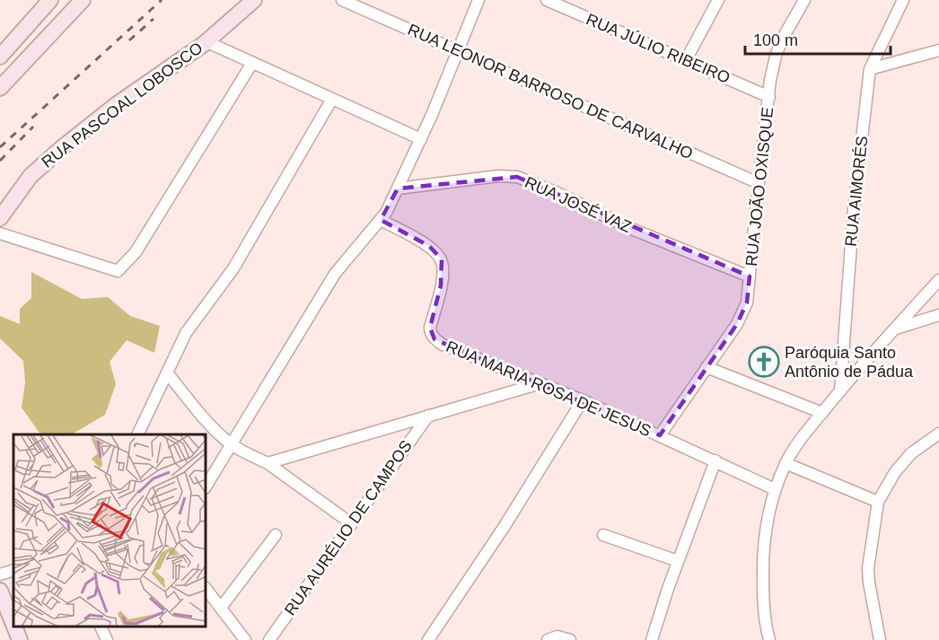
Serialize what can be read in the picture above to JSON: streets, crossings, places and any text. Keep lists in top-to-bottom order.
{
  "streets": {
    "main road": ["RUA PASCOAL LOBOSCO"],
    "street": [
      "RUA JÚLIO RIBEIRO",
      "RUA LEONOR BARROSO DE CARVALHO",
      "RUA JOÃO OXISQUE",
      "RUA AIMORÉS",
      "RUA JOSÉ VAZ",
      "RUA MARIA ROSA DE JESUS",
      "RUA AURÉLIO DE CAMPOS"
    ]
  },
  "crossings": [
    ["RUA JÚLIO RIBEIRO", "RUA JOÃO OXISQUE"],
    ["RUA LEONOR BARROSO DE CARVALHO", "RUA JOÃO OXISQUE"],
    ["RUA JOÃO OXISQUE", "RUA JOSÉ VAZ"],
    ["RUA JOÃO OXISQUE", "RUA MARIA ROSA DE JESUS"]
  ],
  "places": {
    "church": ["Paróquia Santo Antônio de Pádua"]
  },
  "scale_bar": "100 m"
}
